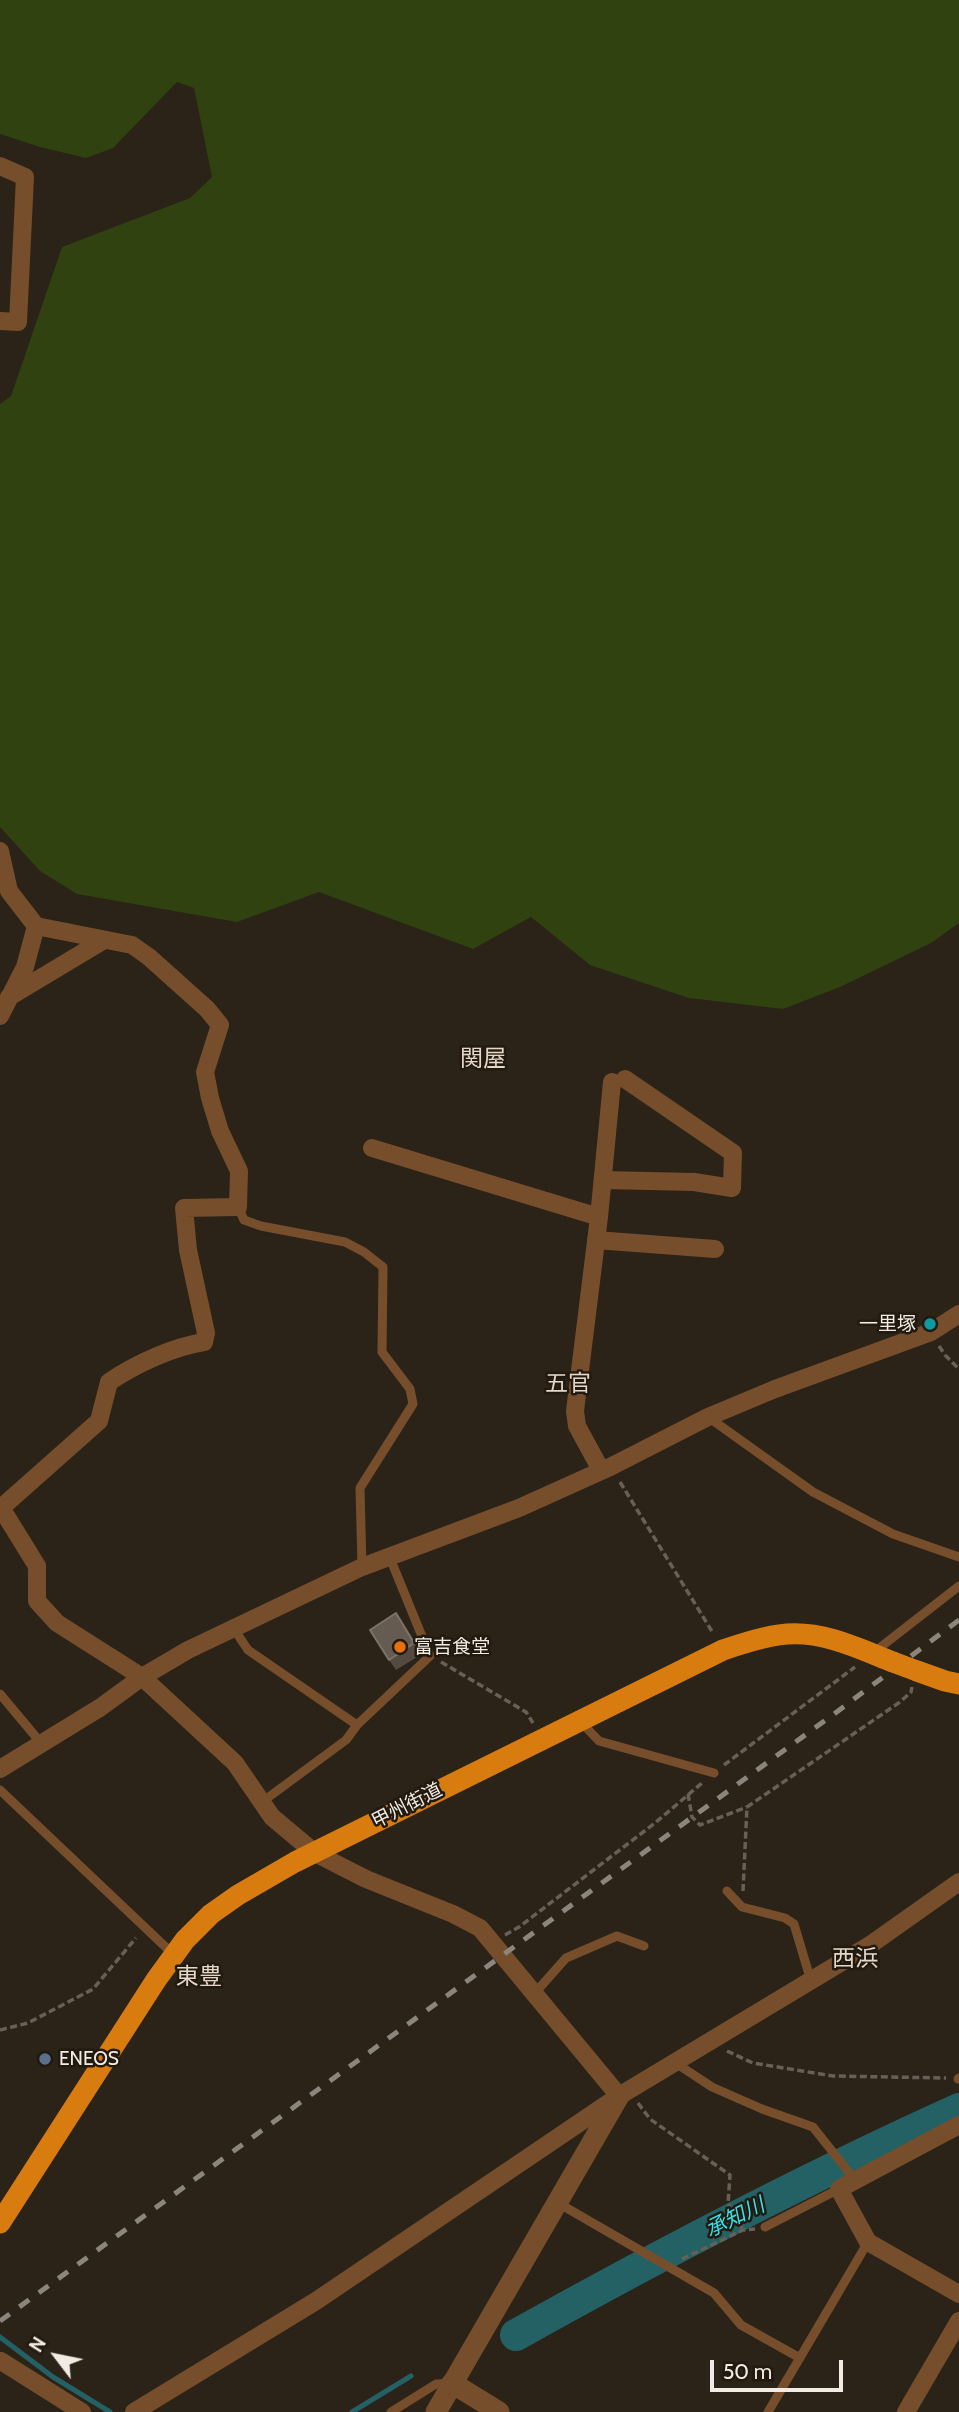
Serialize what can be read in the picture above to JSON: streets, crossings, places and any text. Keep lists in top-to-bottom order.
{
  "streets": {
    "highway": ["甲州街道"]
  },
  "districts": [
    "関屋",
    "五官",
    "西浜",
    "東豊"
  ],
  "water": ["承知川"],
  "places": ["一里塚", "富吉食堂", "ENEOS"],
  "scale_bar": "50 m",
  "north": "top left"
}
